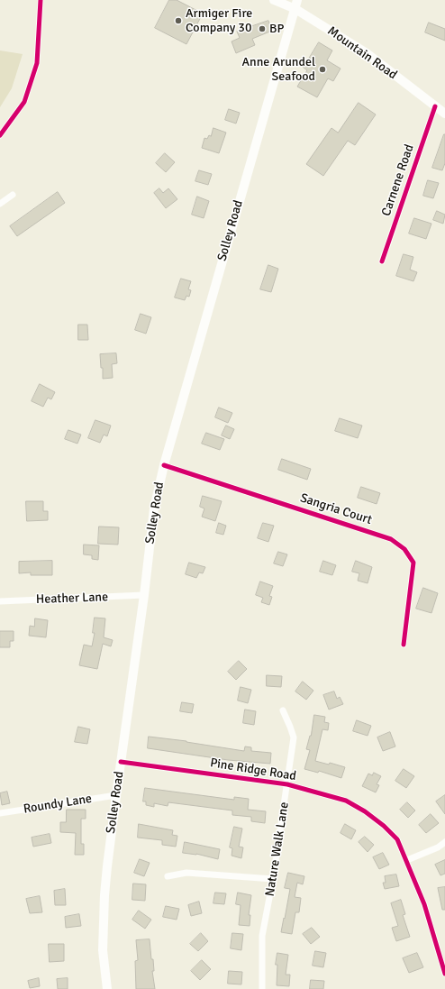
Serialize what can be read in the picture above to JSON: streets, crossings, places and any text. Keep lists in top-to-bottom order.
{
  "streets": {
    "main road": ["Mountain Road", "Solley Road"],
    "street": [
      "Carnene Road",
      "Sangria Court",
      "Heather Lane",
      "Pine Ridge Road",
      "Roundy Lane",
      "Nature Walk Lane"
    ]
  },
  "crossings": [
    ["Mountain Road", "Carnene Road"],
    ["Mountain Road", "Solley Road"],
    ["Solley Road", "Sangria Court"],
    ["Solley Road", "Heather Lane"],
    ["Solley Road", "Pine Ridge Road"],
    ["Solley Road", "Roundy Lane"],
    ["Pine Ridge Road", "Nature Walk Lane"]
  ],
  "places": ["Armiger Fire Company 30", "BP", "Anne Arundel Seafood"]
}
